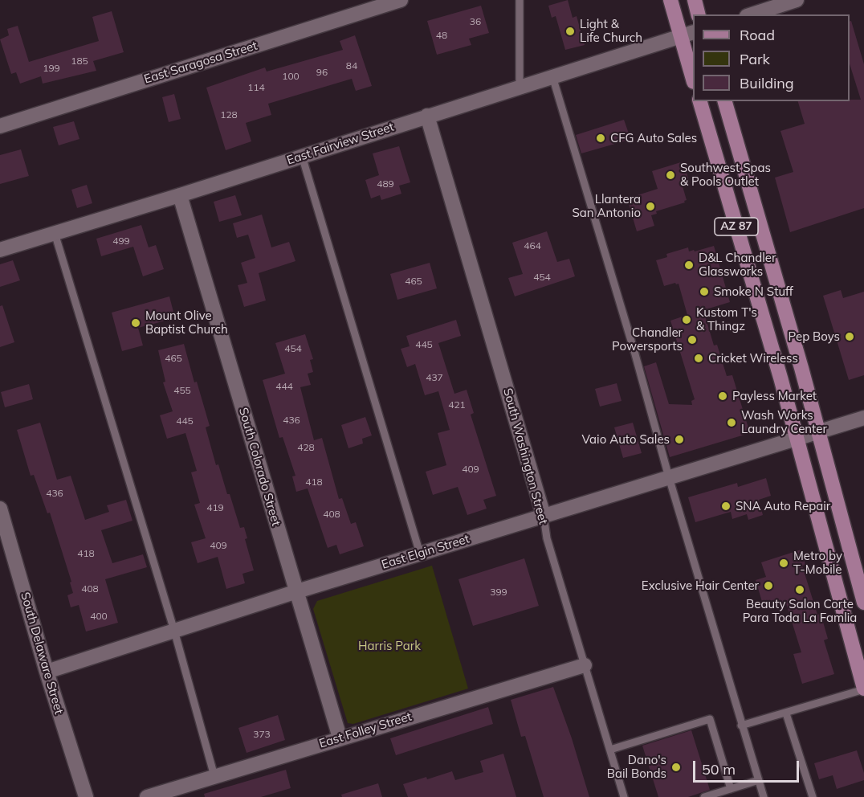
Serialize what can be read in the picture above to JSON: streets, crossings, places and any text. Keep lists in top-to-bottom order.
{
  "streets": {
    "main road": ["AZ 87"],
    "street": [
      "East Saragosa Street",
      "East Fairview Street",
      "South Washington Street",
      "South Colorado Street",
      "East Elgin Street",
      "South Delaware Street",
      "East Folley Street"
    ]
  },
  "crossings": [
    ["East Fairview Street", "South Washington Street"],
    ["East Fairview Street", "South Colorado Street"],
    ["AZ 87", "East Elgin Street"],
    ["South Washington Street", "East Elgin Street"],
    ["South Washington Street", "East Folley Street"],
    ["South Colorado Street", "East Elgin Street"],
    ["South Colorado Street", "East Folley Street"],
    ["East Elgin Street", "South Delaware Street"]
  ],
  "parks": ["Harris Park"],
  "places": [
    "Light & Life Church",
    "CFG Auto Sales",
    "Southwest Spas & Pools Outlet",
    "Llantera San Antonio",
    "D&L Chandler Glassworks",
    "Smoke N Stuff",
    "Kustom T's & Thingz",
    "Mount Olive Baptist Church",
    "Pep Boys",
    "Chandler Powersports",
    "Cricket Wireless",
    "Payless Market",
    "Wash Works Laundry Center",
    "Vaio Auto Sales",
    "SNA Auto Repair",
    "Metro by T-Mobile",
    "Exclusive Hair Center",
    "Beauty Salon Corte Para Toda La Famlia",
    "Dano's Bail Bonds"
  ],
  "house_numbers": [
    "36",
    "48",
    "185",
    "84",
    "199",
    "96",
    "100",
    "114",
    "128",
    "489",
    "499",
    "464",
    "454",
    "465",
    "445",
    "454",
    "465",
    "437",
    "444",
    "455",
    "421",
    "436",
    "445",
    "428",
    "409",
    "418",
    "436",
    "419",
    "408",
    "409",
    "418",
    "408",
    "399",
    "400",
    "373"
  ],
  "legend": ["Road", "Park", "Building"],
  "scale_bar": "50 m"
}
